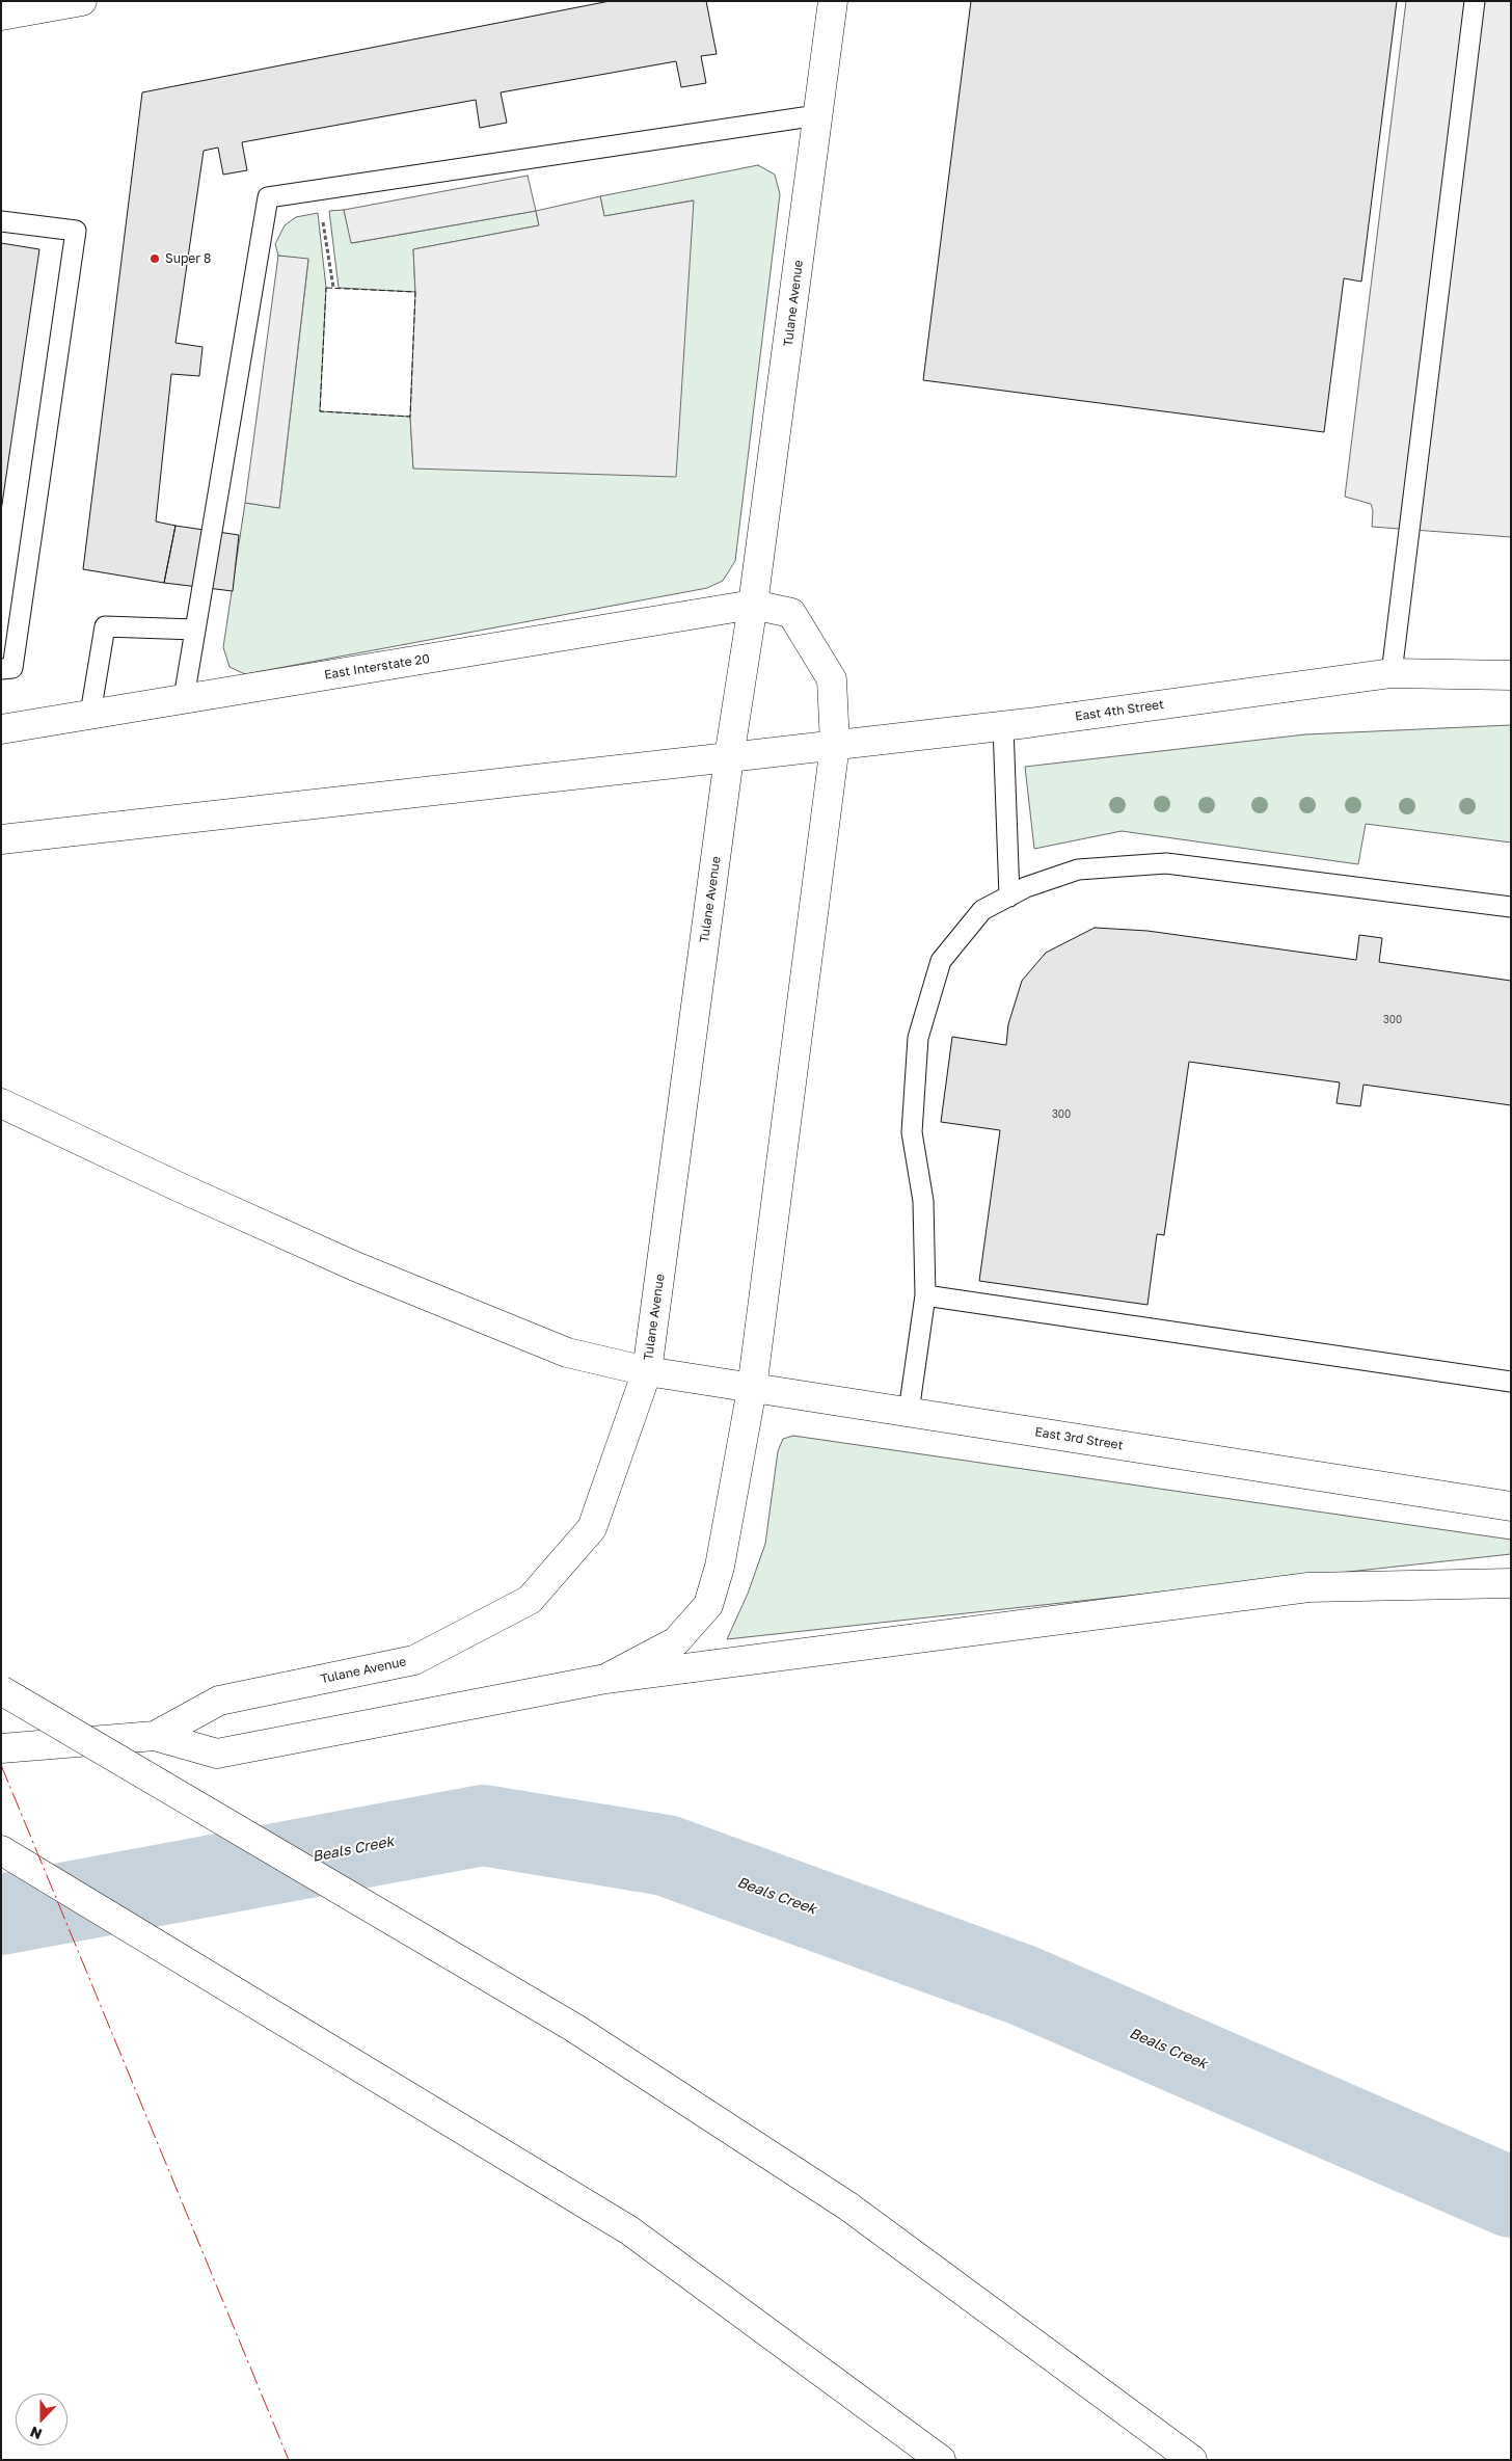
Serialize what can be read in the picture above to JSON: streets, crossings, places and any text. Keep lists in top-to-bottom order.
{
  "streets": {
    "main road": [
      "Tulane Avenue",
      "East Interstate 20",
      "East 4th Street",
      "East 3rd Street"
    ]
  },
  "crossings": [
    ["Tulane Avenue", "East Interstate 20"],
    ["Tulane Avenue", "East 4th Street"],
    ["Tulane Avenue", "East 3rd Street"]
  ],
  "water": ["Beals Creek"],
  "places": ["Super 8"],
  "house_numbers": ["300", "300"],
  "north": "bottom"
}
